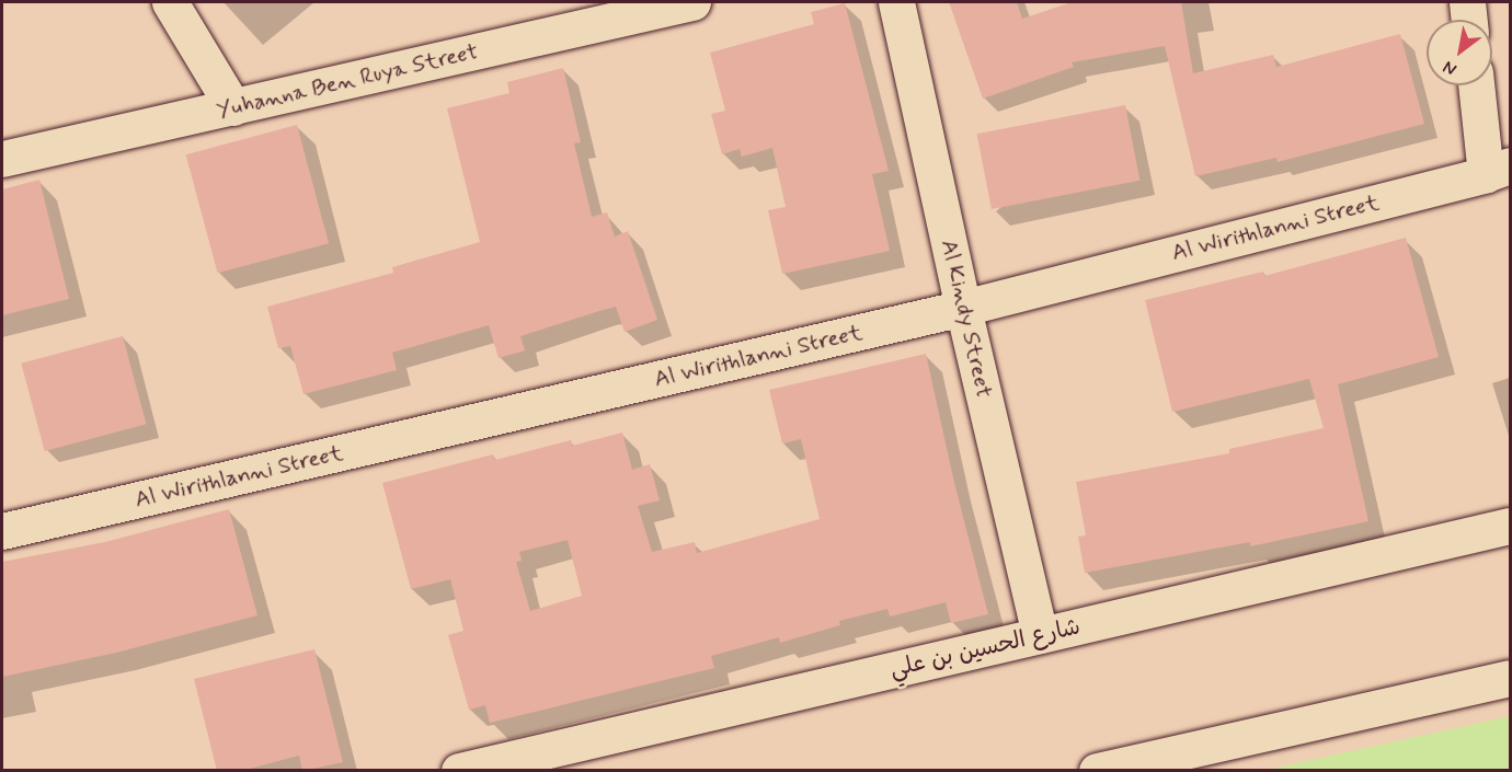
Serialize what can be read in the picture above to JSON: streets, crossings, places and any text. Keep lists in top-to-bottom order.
{
  "streets": {
    "main road": [
      "Yuhanna Ben Ruya Street",
      "Al Wirithlanni Street",
      "Al Kindy Street",
      "شارع الحسين بن علي"
    ]
  },
  "crossings": [
    ["Al Wirithlanni Street", "Al Kindy Street"],
    ["Al Kindy Street", "شارع الحسين بن علي"]
  ],
  "north": "bottom left"
}
